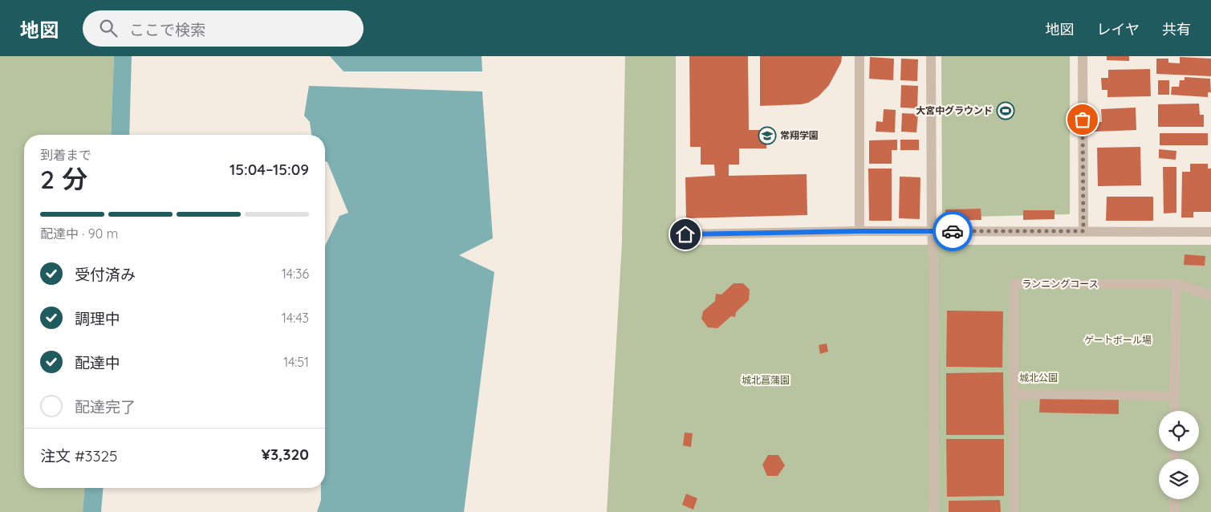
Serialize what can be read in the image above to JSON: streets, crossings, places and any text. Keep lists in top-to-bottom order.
{
  "streets": {
    "street": ["ランニングコース"]
  },
  "parks": ["ゲートボール場", "城北公園", "城北菖蒲園"],
  "places": {
    "sports": ["大宮中グラウンド"],
    "school or university": ["常翔学園"]
  },
  "page": {
    "header": "地図",
    "search": "ここで検索",
    "nav": ["地図", "レイヤ", "共有"],
    "heading": ["2 分", "到着まで", "15:04–15:09"],
    "panel": ["注文 #3325", "¥3,320"],
    "bar": "配達中 · 90 m",
    "list": [
      ["受付済み", "14:36"],
      ["調理中", "14:43"],
      ["配達中", "14:51"],
      "配達完了"
    ]
  }
}
